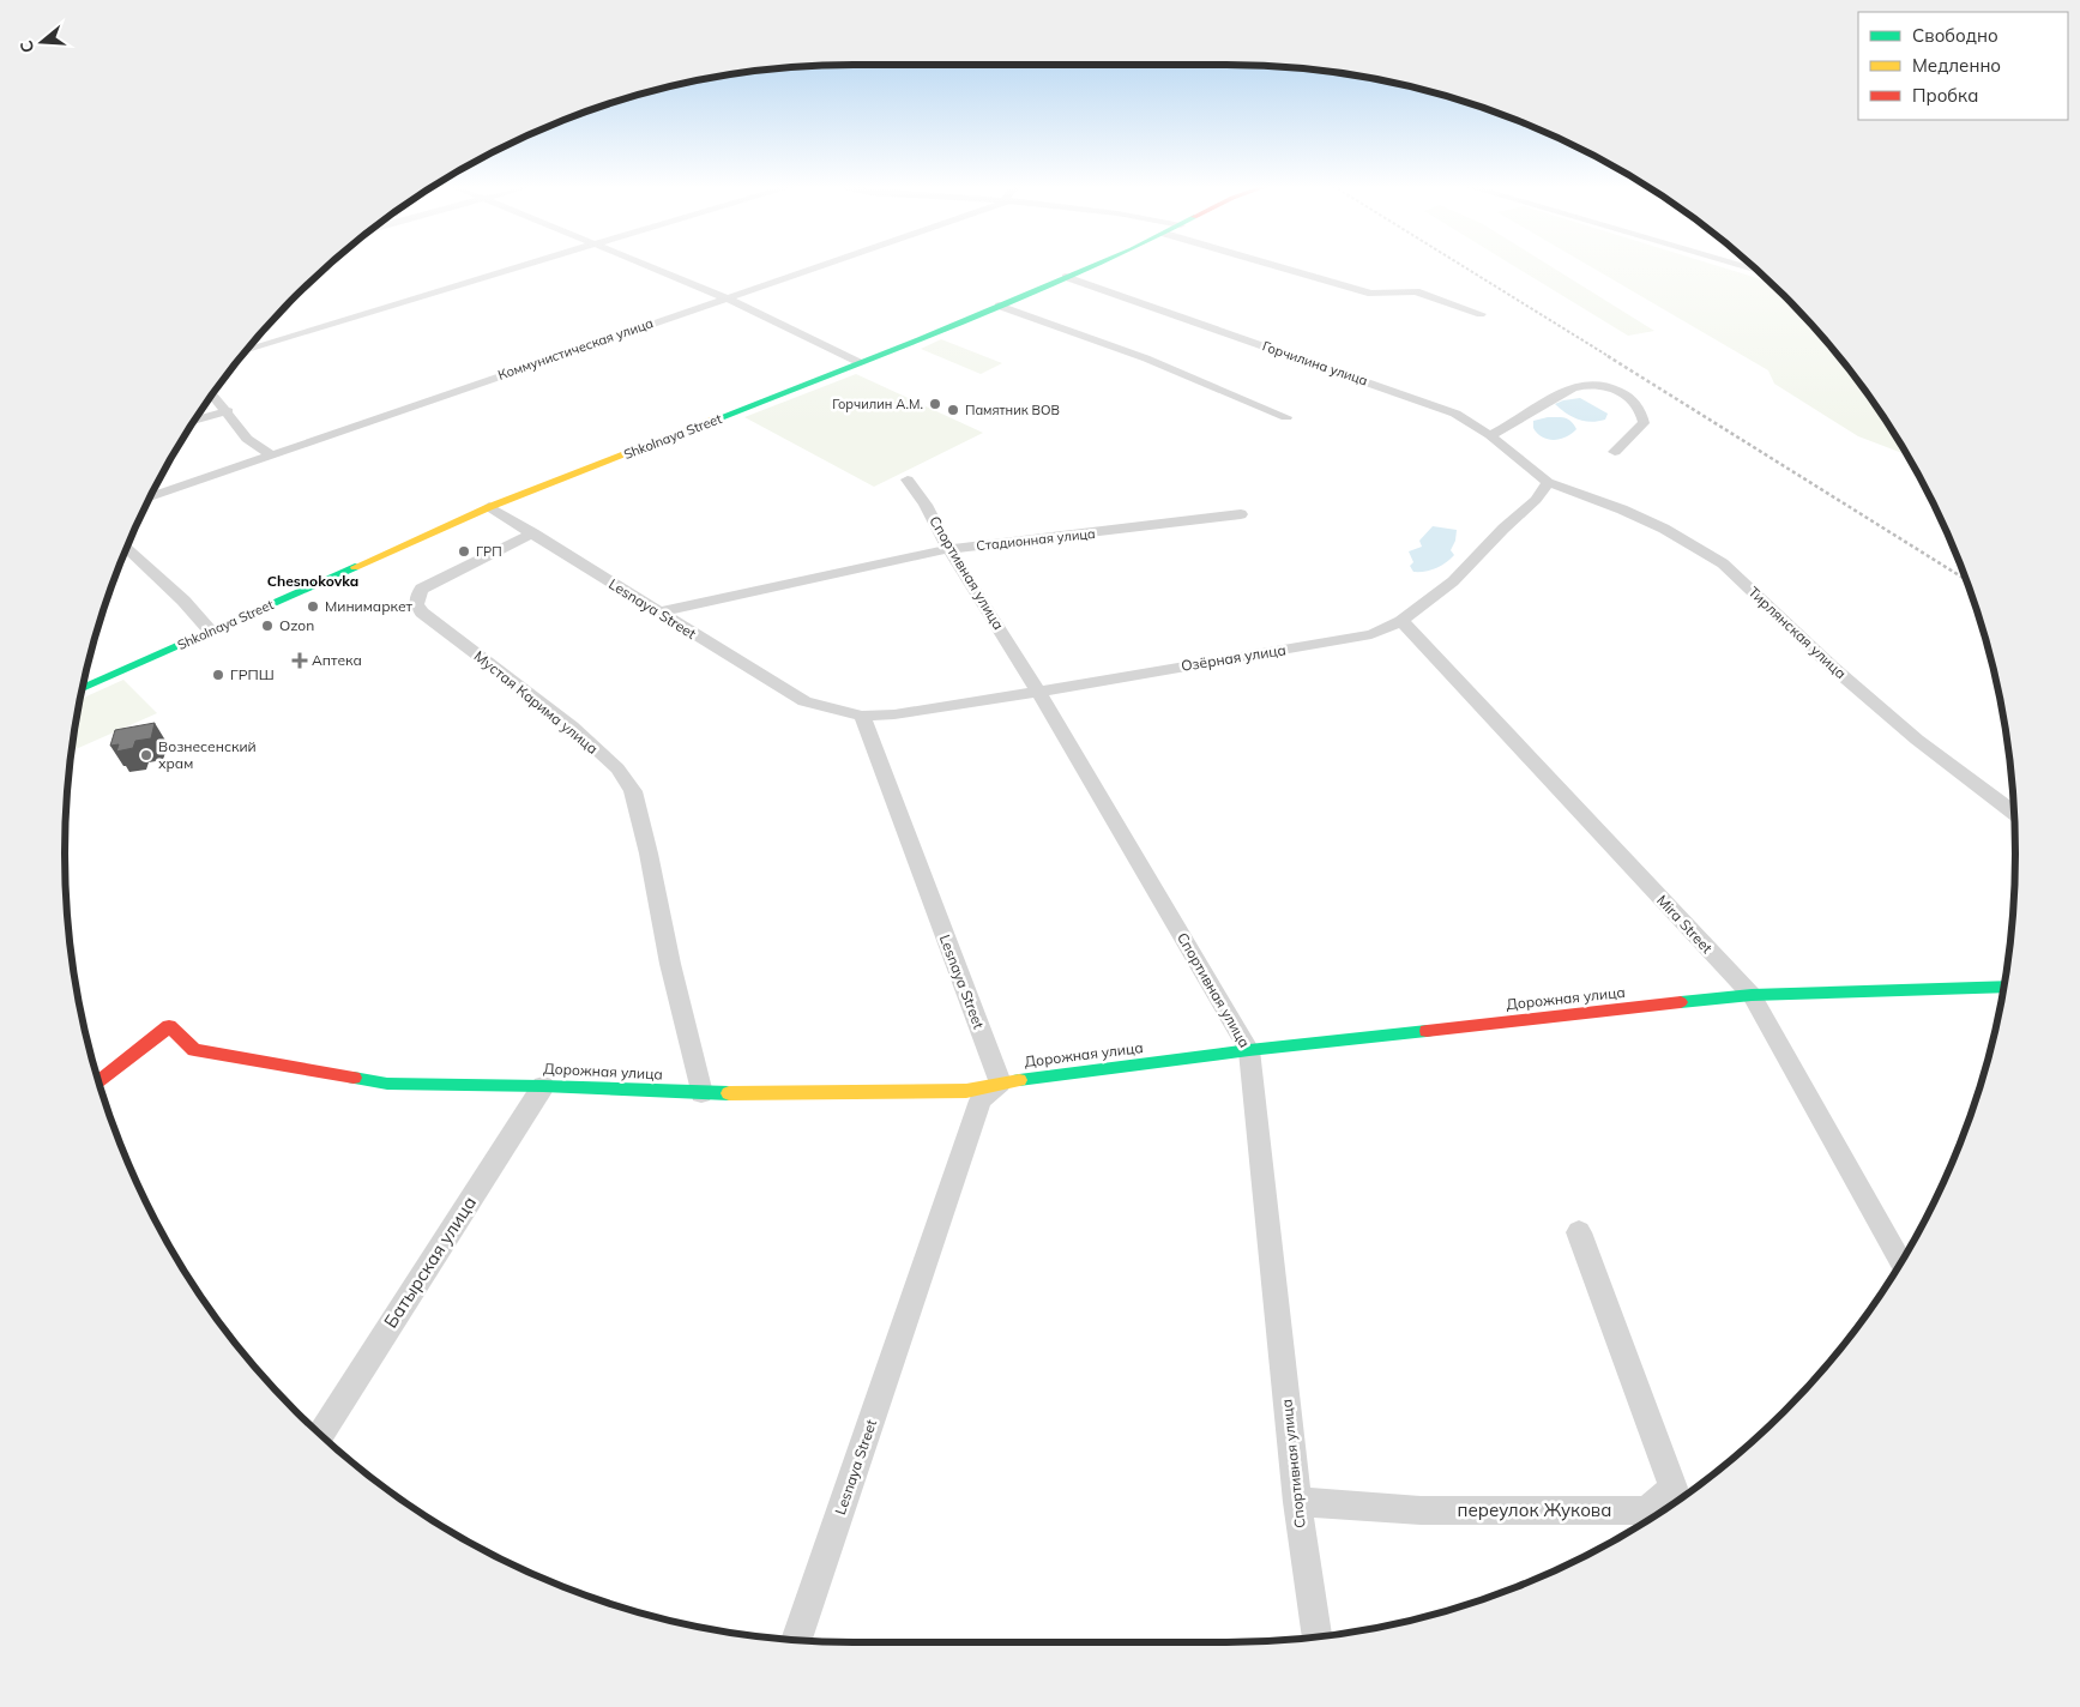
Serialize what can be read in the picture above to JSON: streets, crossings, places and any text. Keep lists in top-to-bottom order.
{
  "streets": {
    "street": [
      "Коммунистическая улица",
      "Горчилина улица",
      "Shkolnaya Street",
      "Стадионная улица",
      "Спортивная улица",
      "Lesnaya Street",
      "Тирлянская улица",
      "Озёрная улица",
      "Мустая Карима улица",
      "Mira Street",
      "Дорожная улица",
      "Батырская улица",
      "переулок Жукова"
    ]
  },
  "crossings": [
    ["Горчилина улица", "Shkolnaya Street"],
    ["Горчилина улица", "Тирлянская улица"],
    ["Горчилина улица", "Озёрная улица"],
    ["Shkolnaya Street", "Lesnaya Street"],
    ["Стадионная улица", "Спортивная улица"],
    ["Стадионная улица", "Lesnaya Street"],
    ["Спортивная улица", "Озёрная улица"],
    ["Спортивная улица", "Дорожная улица"],
    ["Спортивная улица", "переулок Жукова"],
    ["Lesnaya Street", "Озёрная улица"],
    ["Lesnaya Street", "Мустая Карима улица"],
    ["Lesnaya Street", "Дорожная улица"],
    ["Тирлянская улица", "Озёрная улица"],
    ["Озёрная улица", "Mira Street"],
    ["Мустая Карима улица", "Дорожная улица"],
    ["Mira Street", "Дорожная улица"],
    ["Дорожная улица", "Батырская улица"]
  ],
  "districts": ["Chesnokovka"],
  "places": {
    "other": [
      "Горчилин А.М.",
      "Памятник ВОВ",
      "ГРП",
      "Минимаркет",
      "Ozon",
      "ГРПШ",
      "Вознесенский храм"
    ],
    "health": ["Аптека"]
  },
  "legend": ["Свободно", "Медленно", "Пробка"],
  "north": "left"
}
